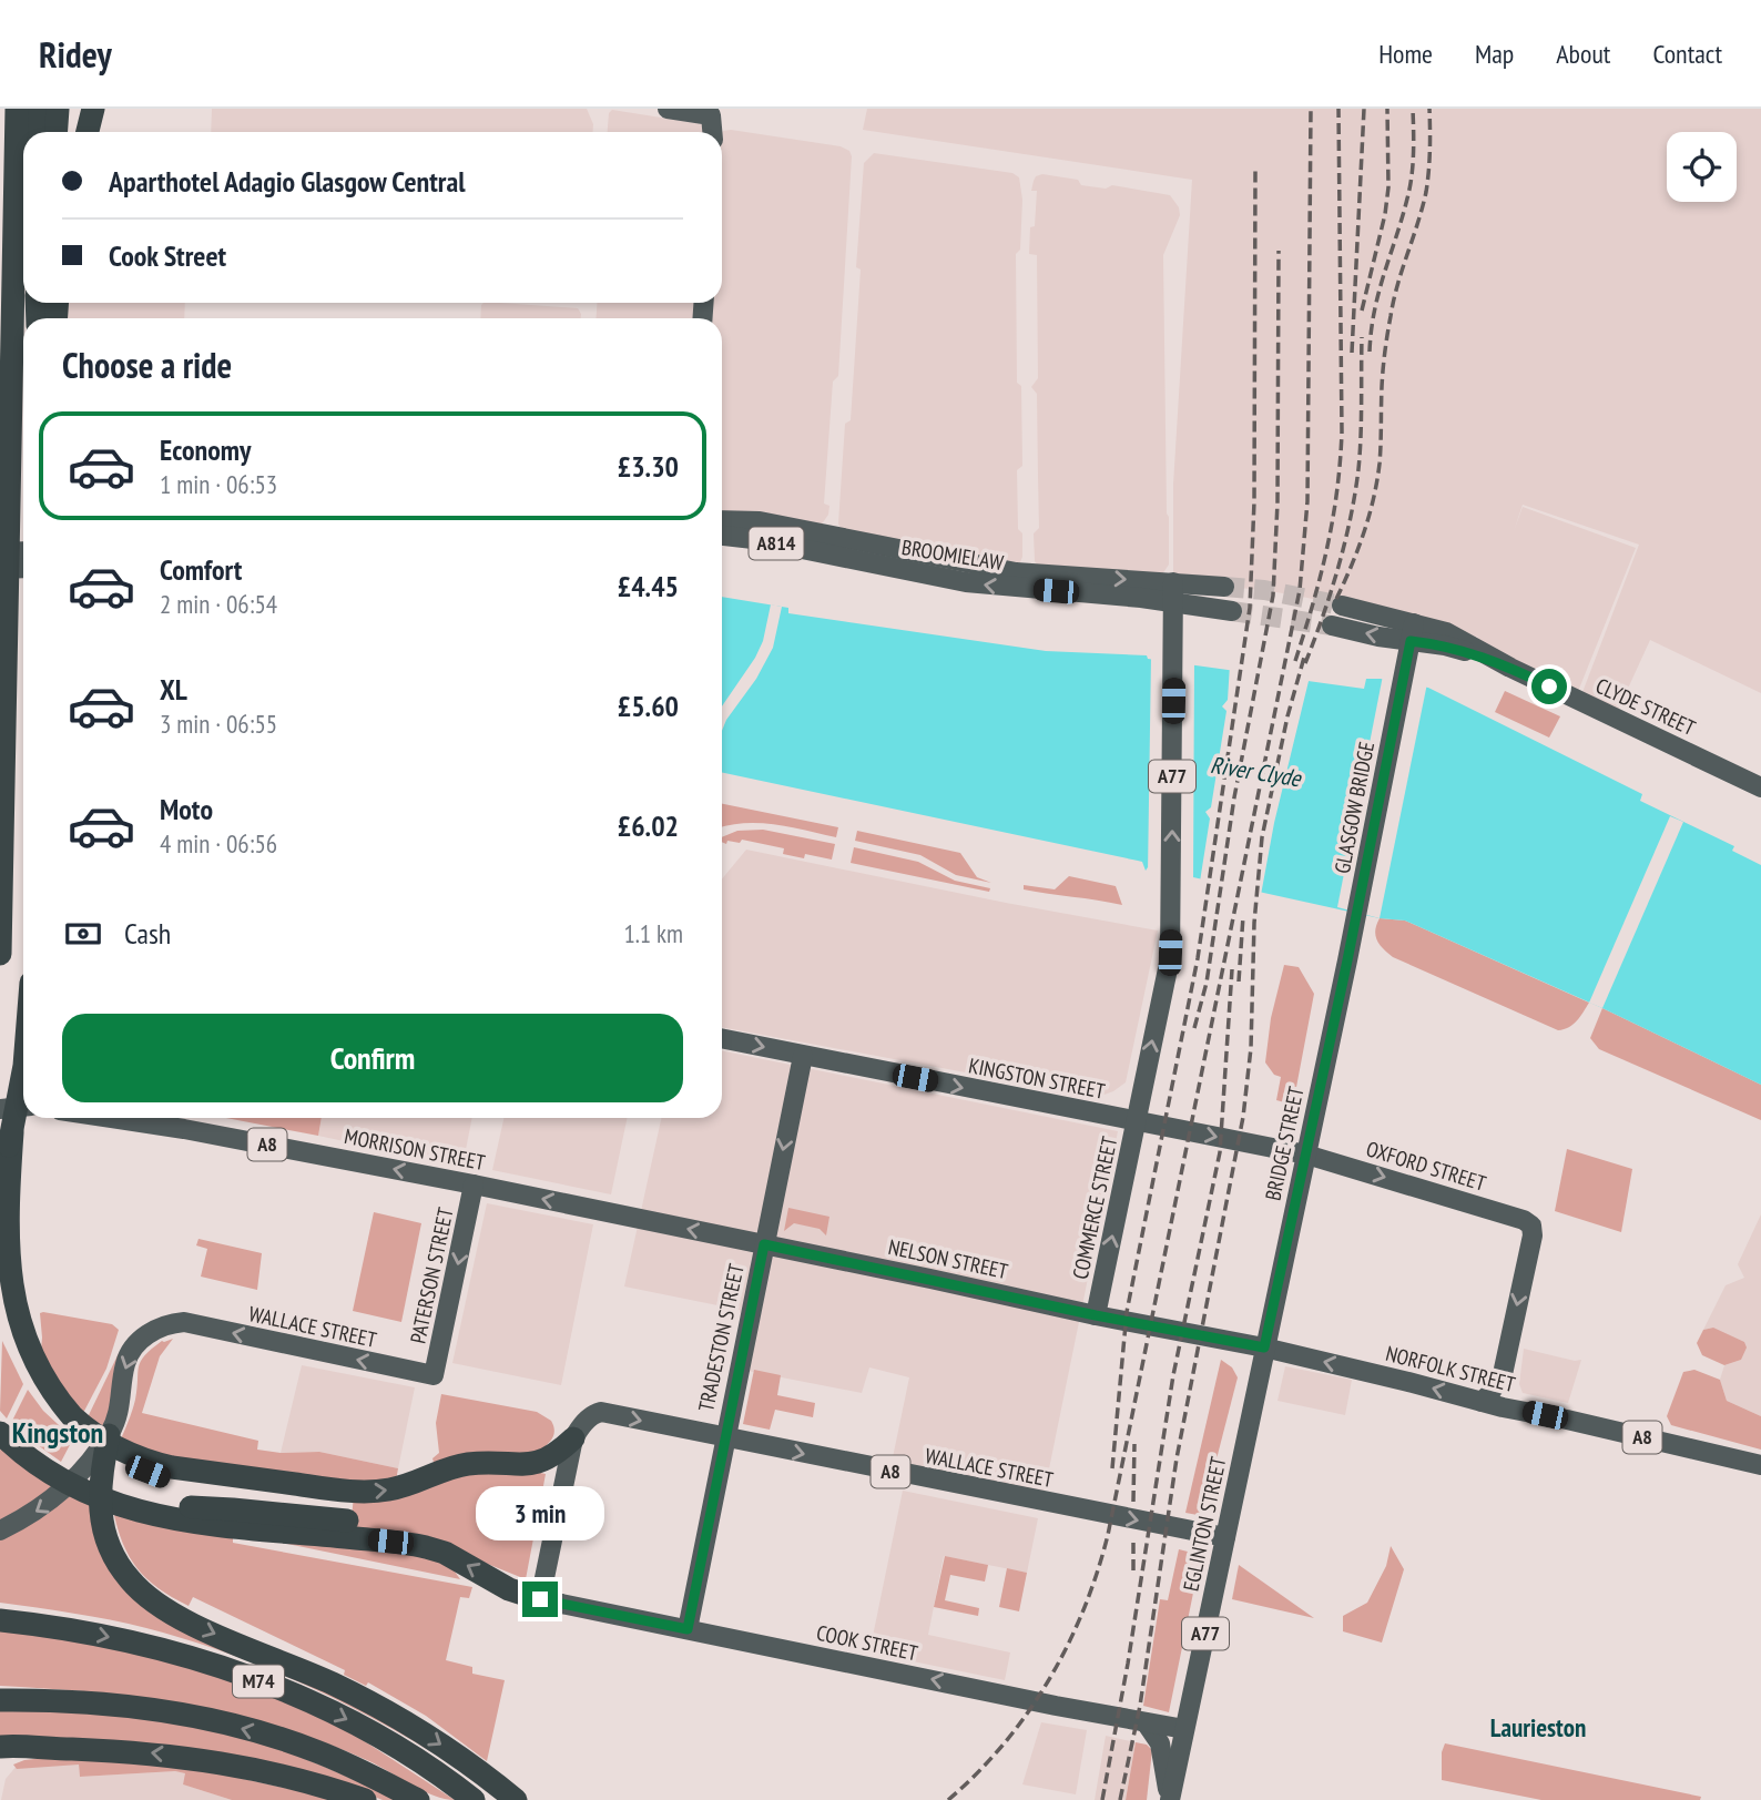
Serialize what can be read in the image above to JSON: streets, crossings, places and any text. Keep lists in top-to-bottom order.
{
  "streets": {
    "highway": ["M74"],
    "main road": [
      "A814",
      "BROOMIELAW",
      "CLYDE STREET",
      "A77",
      "GLASGOW BRIDGE",
      "KINGSTON STREET",
      "BRIDGE STREET",
      "A8",
      "MORRISON STREET",
      "OXFORD STREET",
      "COMMERCE STREET",
      "NELSON STREET",
      "PATERSON STREET",
      "WALLACE STREET",
      "TRADESTON STREET",
      "NORFOLK STREET",
      "EGLINTON STREET",
      "COOK STREET"
    ]
  },
  "crossings": [
    ["BROOMIELAW", "COMMERCE STREET"],
    ["CLYDE STREET", "GLASGOW BRIDGE"],
    ["GLASGOW BRIDGE", "BRIDGE STREET"],
    ["KINGSTON STREET", "BRIDGE STREET"],
    ["KINGSTON STREET", "OXFORD STREET"],
    ["KINGSTON STREET", "COMMERCE STREET"],
    ["KINGSTON STREET", "TRADESTON STREET"],
    ["BRIDGE STREET", "OXFORD STREET"],
    ["BRIDGE STREET", "NELSON STREET"],
    ["BRIDGE STREET", "NORFOLK STREET"],
    ["BRIDGE STREET", "EGLINTON STREET"],
    ["MORRISON STREET", "NELSON STREET"],
    ["MORRISON STREET", "PATERSON STREET"],
    ["COMMERCE STREET", "NELSON STREET"],
    ["NELSON STREET", "TRADESTON STREET"],
    ["NELSON STREET", "NORFOLK STREET"],
    ["NELSON STREET", "EGLINTON STREET"],
    ["PATERSON STREET", "WALLACE STREET"],
    ["WALLACE STREET", "TRADESTON STREET"],
    ["WALLACE STREET", "EGLINTON STREET"],
    ["WALLACE STREET", "M74"],
    ["TRADESTON STREET", "COOK STREET"],
    ["NORFOLK STREET", "EGLINTON STREET"],
    ["EGLINTON STREET", "COOK STREET"]
  ],
  "one_way": [
    "KINGSTON STREET",
    "MORRISON STREET",
    "COMMERCE STREET",
    "PATERSON STREET",
    "NORFOLK STREET",
    "COOK STREET"
  ],
  "districts": ["Kingston", "Laurieston"],
  "water": ["River Clyde"],
  "page": {
    "header": "Ridey",
    "nav": [
      "Home",
      "Map",
      "About",
      "Contact"
    ],
    "banner": ["Aparthotel Adagio Glasgow Central", "Cook Street"],
    "heading": "Choose a ride",
    "list": [
      {
        "name": "Economy",
        "note": "1 min · 06:53",
        "value": "£3.30"
      },
      {
        "name": "Comfort",
        "note": "2 min · 06:54",
        "value": "£4.45"
      },
      {
        "name": "XL",
        "note": "3 min · 06:55",
        "value": "£5.60"
      },
      {
        "name": "Moto",
        "note": "4 min · 06:56",
        "value": "£6.02"
      }
    ],
    "pay": ["Cash", "1.1 km"],
    "buttons": "Confirm",
    "bubble": "3 min"
  }
}
